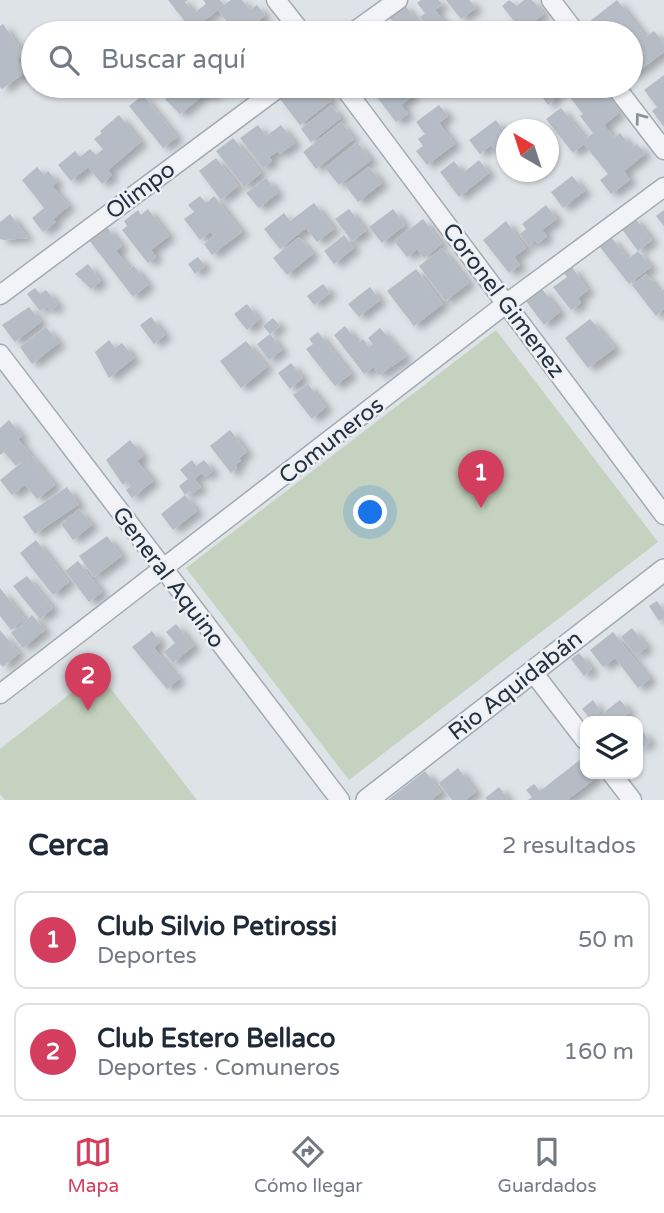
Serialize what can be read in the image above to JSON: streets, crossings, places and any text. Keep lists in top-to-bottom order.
{
  "streets": {
    "street": [
      "Olimpo",
      "Coronel Gimenez",
      "Comuneros",
      "General Aquino",
      "Rio Aquidabán"
    ]
  },
  "crossings": [
    ["Coronel Gimenez", "Comuneros"],
    ["Comuneros", "General Aquino"]
  ],
  "north": "top left",
  "page": {
    "search": "Buscar aquí",
    "pins": ["1", "2"],
    "heading": ["Cerca", "2 resultados"],
    "list": [
      {
        "mark": "1",
        "name": "Club Silvio Petirossi",
        "note": "Deportes",
        "value": "50 m"
      },
      {
        "mark": "2",
        "name": "Club Estero Bellaco",
        "note": "Deportes · Comuneros",
        "value": "160 m"
      }
    ],
    "nav": ["Mapa", "Cómo llegar", "Guardados"]
  }
}
